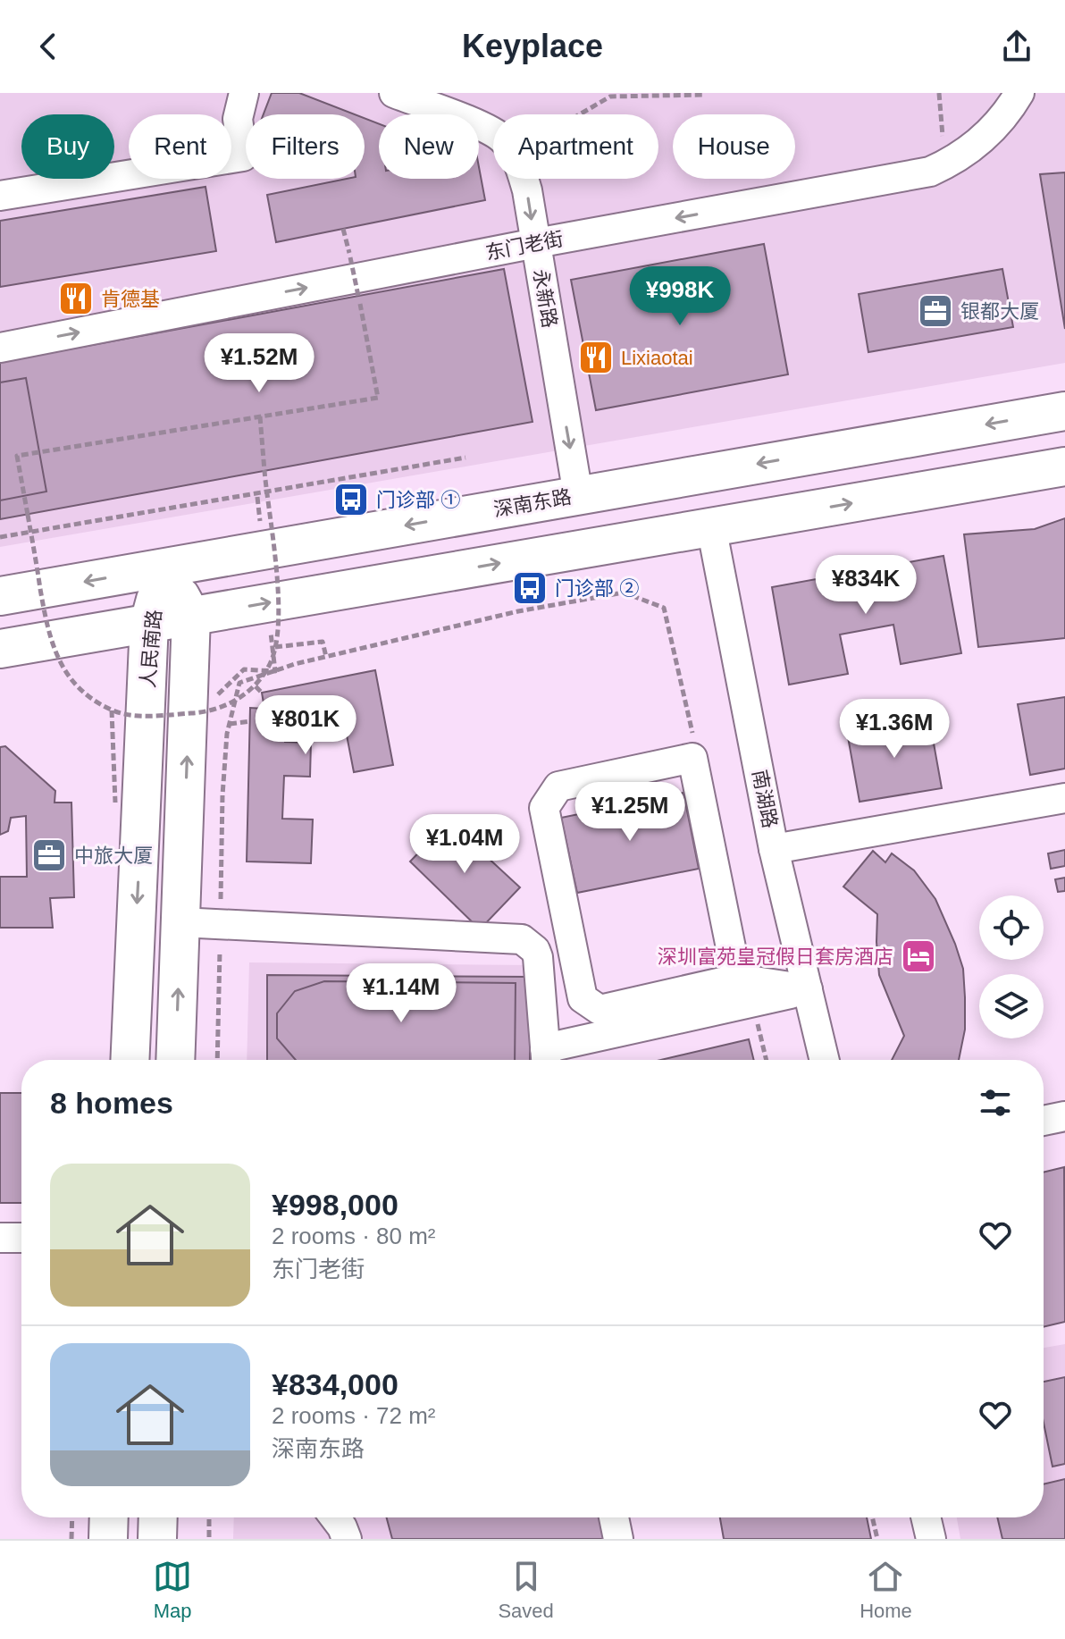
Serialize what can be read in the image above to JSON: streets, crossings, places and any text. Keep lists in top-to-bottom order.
{
  "streets": {
    "main road": ["深南东路", "人民南路"],
    "street": ["东门老街", "永新路", "南湖路"]
  },
  "crossings": [
    ["东门老街", "永新路"],
    ["永新路", "深南东路"],
    ["深南东路", "人民南路"]
  ],
  "one_way": ["永新路"],
  "places": {
    "restaurant": ["肯德基", "Lixiaotai"],
    "office": ["银都大厦", "中旅大厦"],
    "bus stop": ["门诊部 ①", "门诊部 ②"],
    "hotel": ["深圳富苑皇冠假日套房酒店"]
  },
  "page": {
    "header": "Keyplace",
    "chip": [
      "Buy",
      "Rent",
      "Filters",
      "New",
      "Apartment",
      "House"
    ],
    "price": [
      "¥998K",
      "¥1.52M",
      "¥834K",
      "¥801K",
      "¥1.36M",
      "¥1.25M",
      "¥1.04M",
      "¥1.14M"
    ],
    "heading": "8 homes",
    "list": [
      {
        "name": "¥998,000",
        "note": "2 rooms · 80 m² · 东门老街"
      },
      {
        "name": "¥834,000",
        "note": "2 rooms · 72 m² · 深南东路"
      }
    ],
    "tabs": ["Map", "Saved", "Home"]
  }
}
